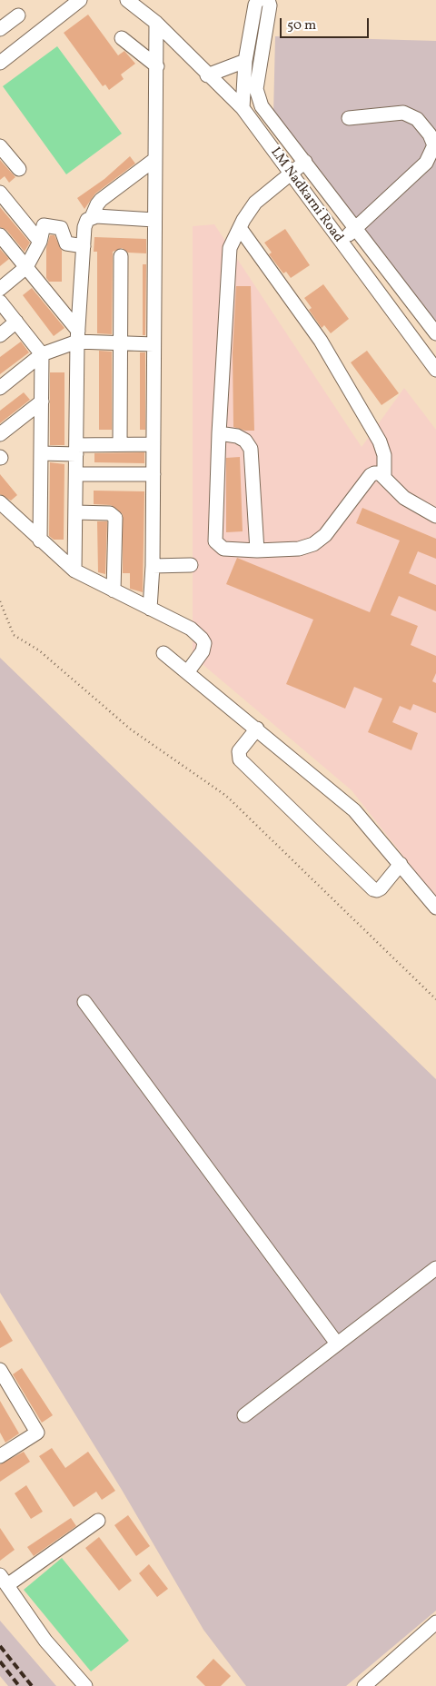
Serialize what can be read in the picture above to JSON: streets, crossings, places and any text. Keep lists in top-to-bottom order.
{
  "streets": {
    "street": ["LM Nadkarni Road"]
  },
  "scale_bar": "50 m"
}
